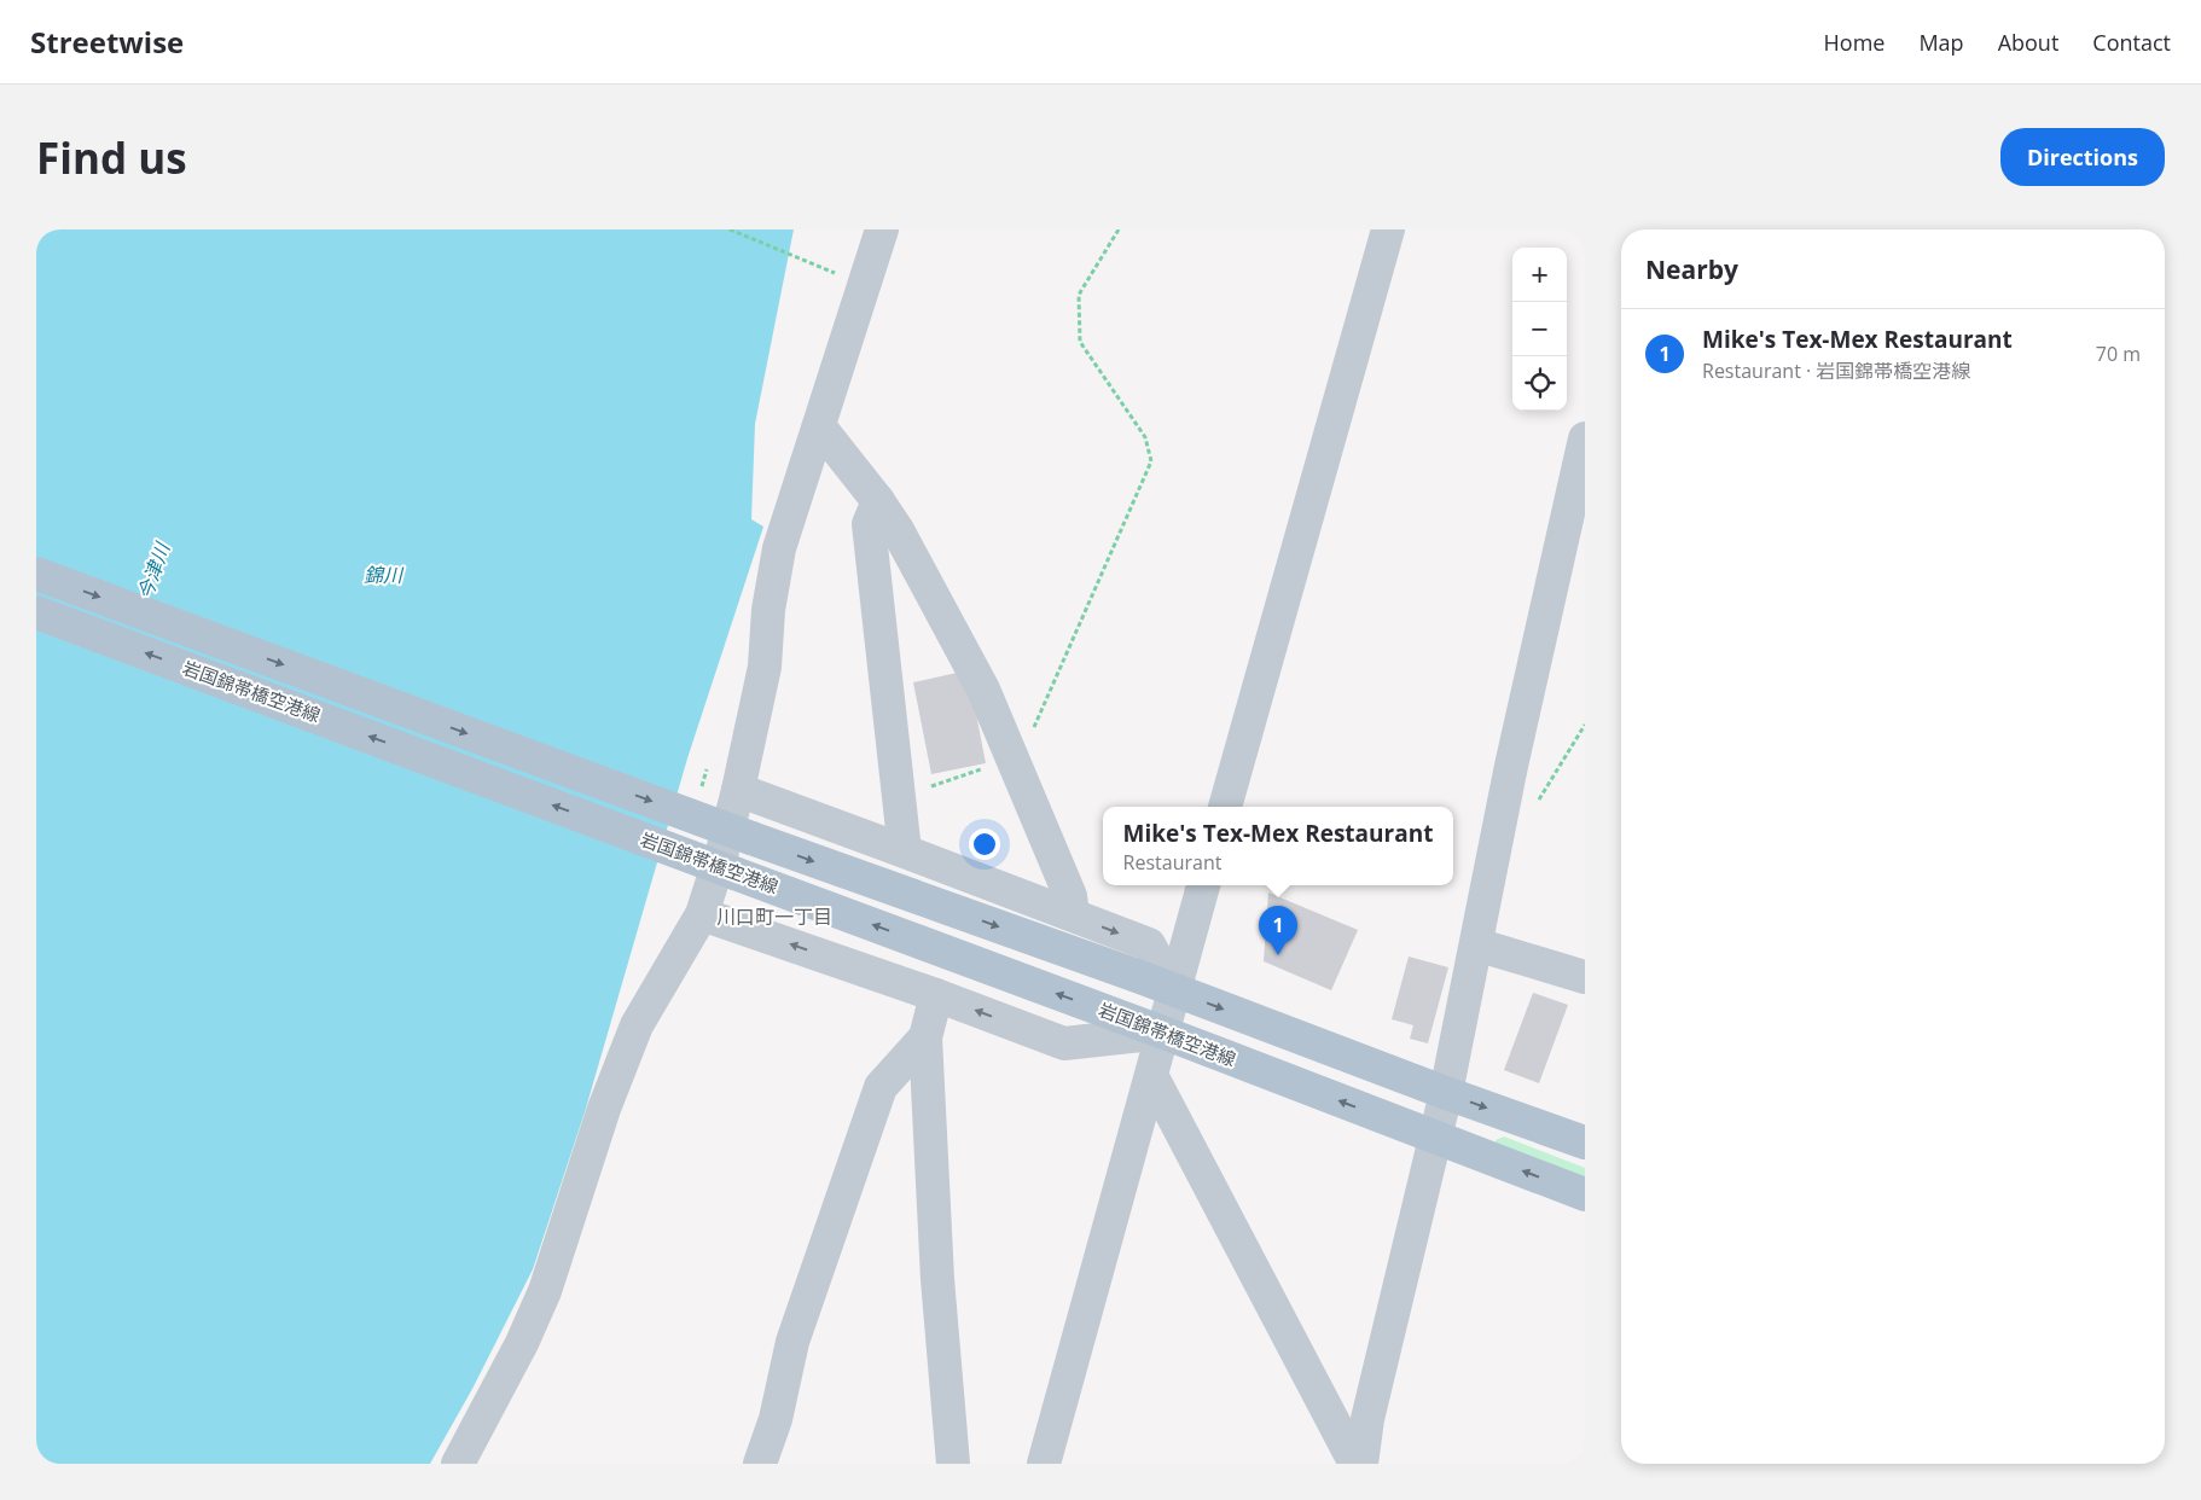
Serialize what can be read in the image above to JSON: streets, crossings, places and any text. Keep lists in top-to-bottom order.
{
  "streets": {
    "main road": ["岩国錦帯橋空港線"]
  },
  "districts": ["川口町一丁目"],
  "water": ["今津川", "錦川"],
  "page": {
    "header": "Streetwise",
    "nav": [
      "Home",
      "Map",
      "About",
      "Contact"
    ],
    "buttons": "Directions",
    "title": "Find us",
    "heading": "Nearby",
    "map_buttons": ["+", "−"],
    "list": [
      {
        "mark": "1",
        "name": "Mike's Tex-Mex Restaurant",
        "note": "Restaurant · 岩国錦帯橋空港線",
        "value": "70 m"
      }
    ],
    "popup": ["Mike's Tex-Mex Restaurant", "Restaurant"],
    "pins": "1"
  }
}
